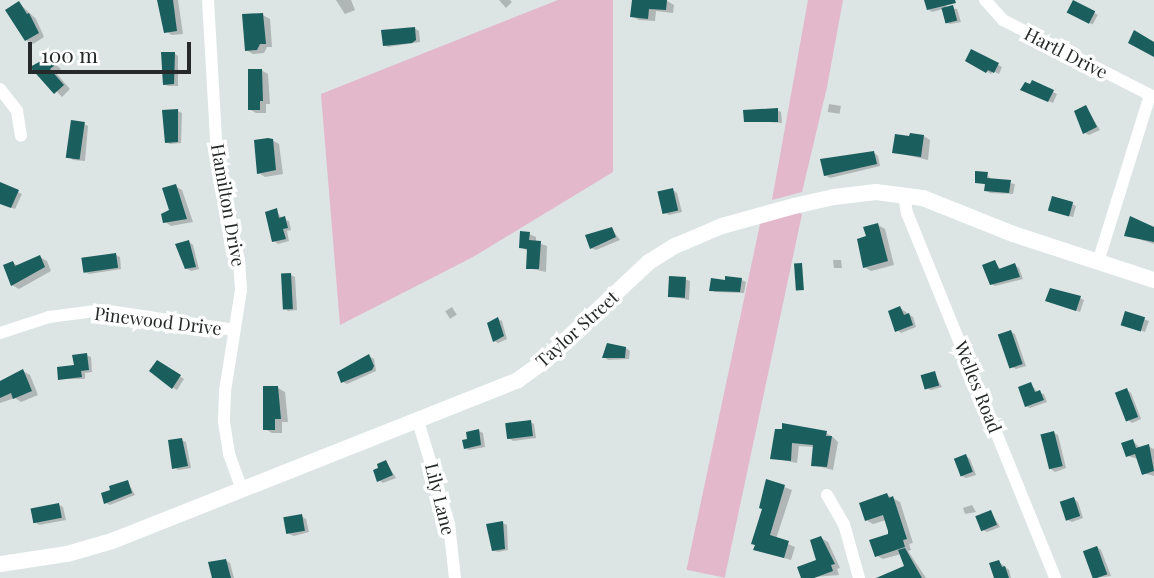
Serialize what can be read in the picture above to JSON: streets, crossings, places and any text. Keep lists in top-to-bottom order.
{
  "streets": {
    "street": [
      "Hartl Drive",
      "Hamilton Drive",
      "Pinewood Drive",
      "Taylor Street",
      "Welles Road",
      "Lily Lane"
    ]
  },
  "crossings": [
    ["Hamilton Drive", "Pinewood Drive"],
    ["Hamilton Drive", "Taylor Street"],
    ["Taylor Street", "Welles Road"],
    ["Taylor Street", "Lily Lane"]
  ],
  "scale_bar": "100 m"
}
